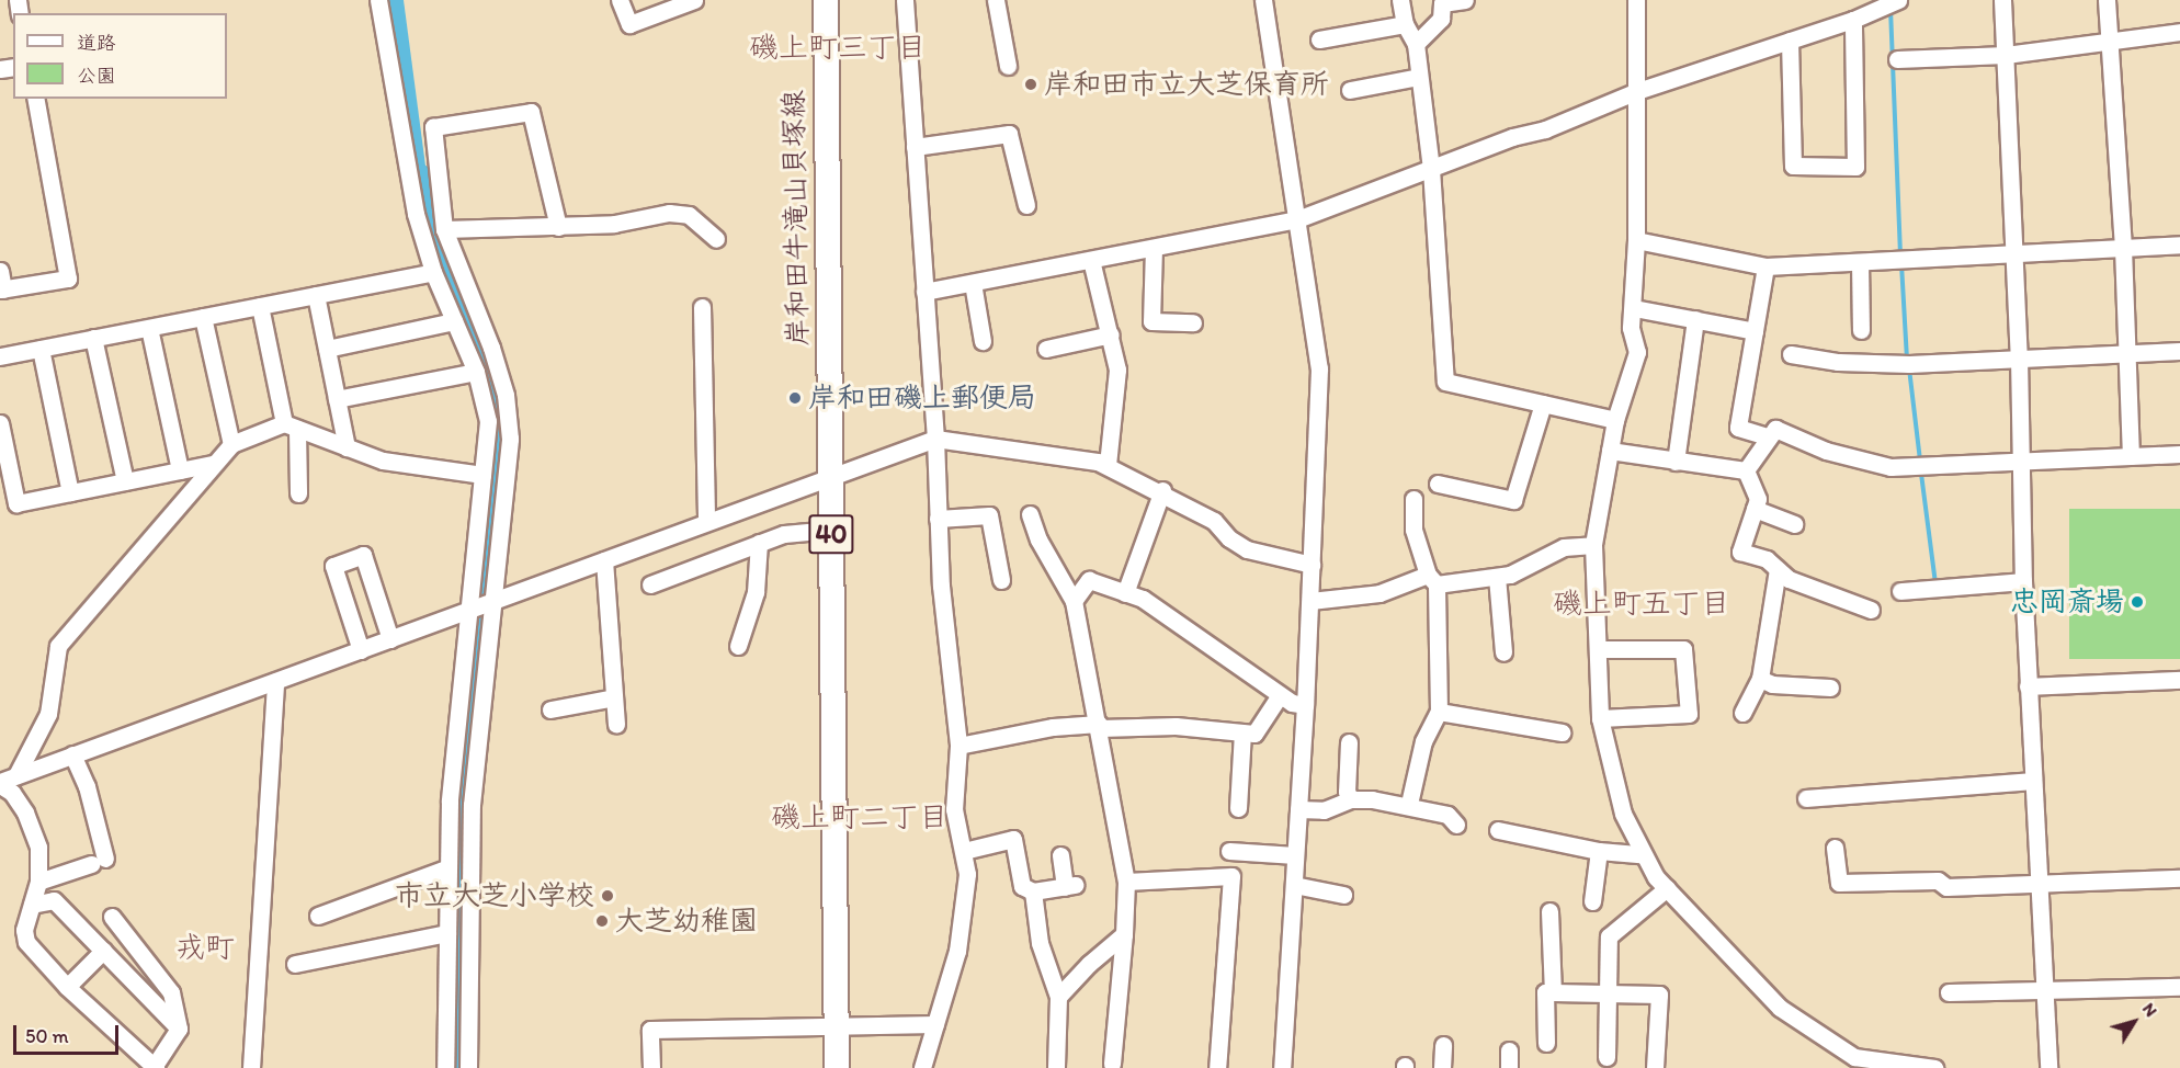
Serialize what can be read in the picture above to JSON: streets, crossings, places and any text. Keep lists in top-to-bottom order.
{
  "streets": {
    "main road": ["岸和田牛滝山貝塚線", "40"]
  },
  "districts": [
    "磯上町三丁目",
    "磯上町五丁目",
    "磯上町二丁目",
    "戎町"
  ],
  "places": [
    "岸和田市立大芝保育所",
    "岸和田磯上郵便局",
    "忠岡斎場",
    "市立大芝小学校",
    "大芝幼稚園"
  ],
  "legend": ["道路", "公園"],
  "scale_bar": "50 m",
  "north": "top right"
}
